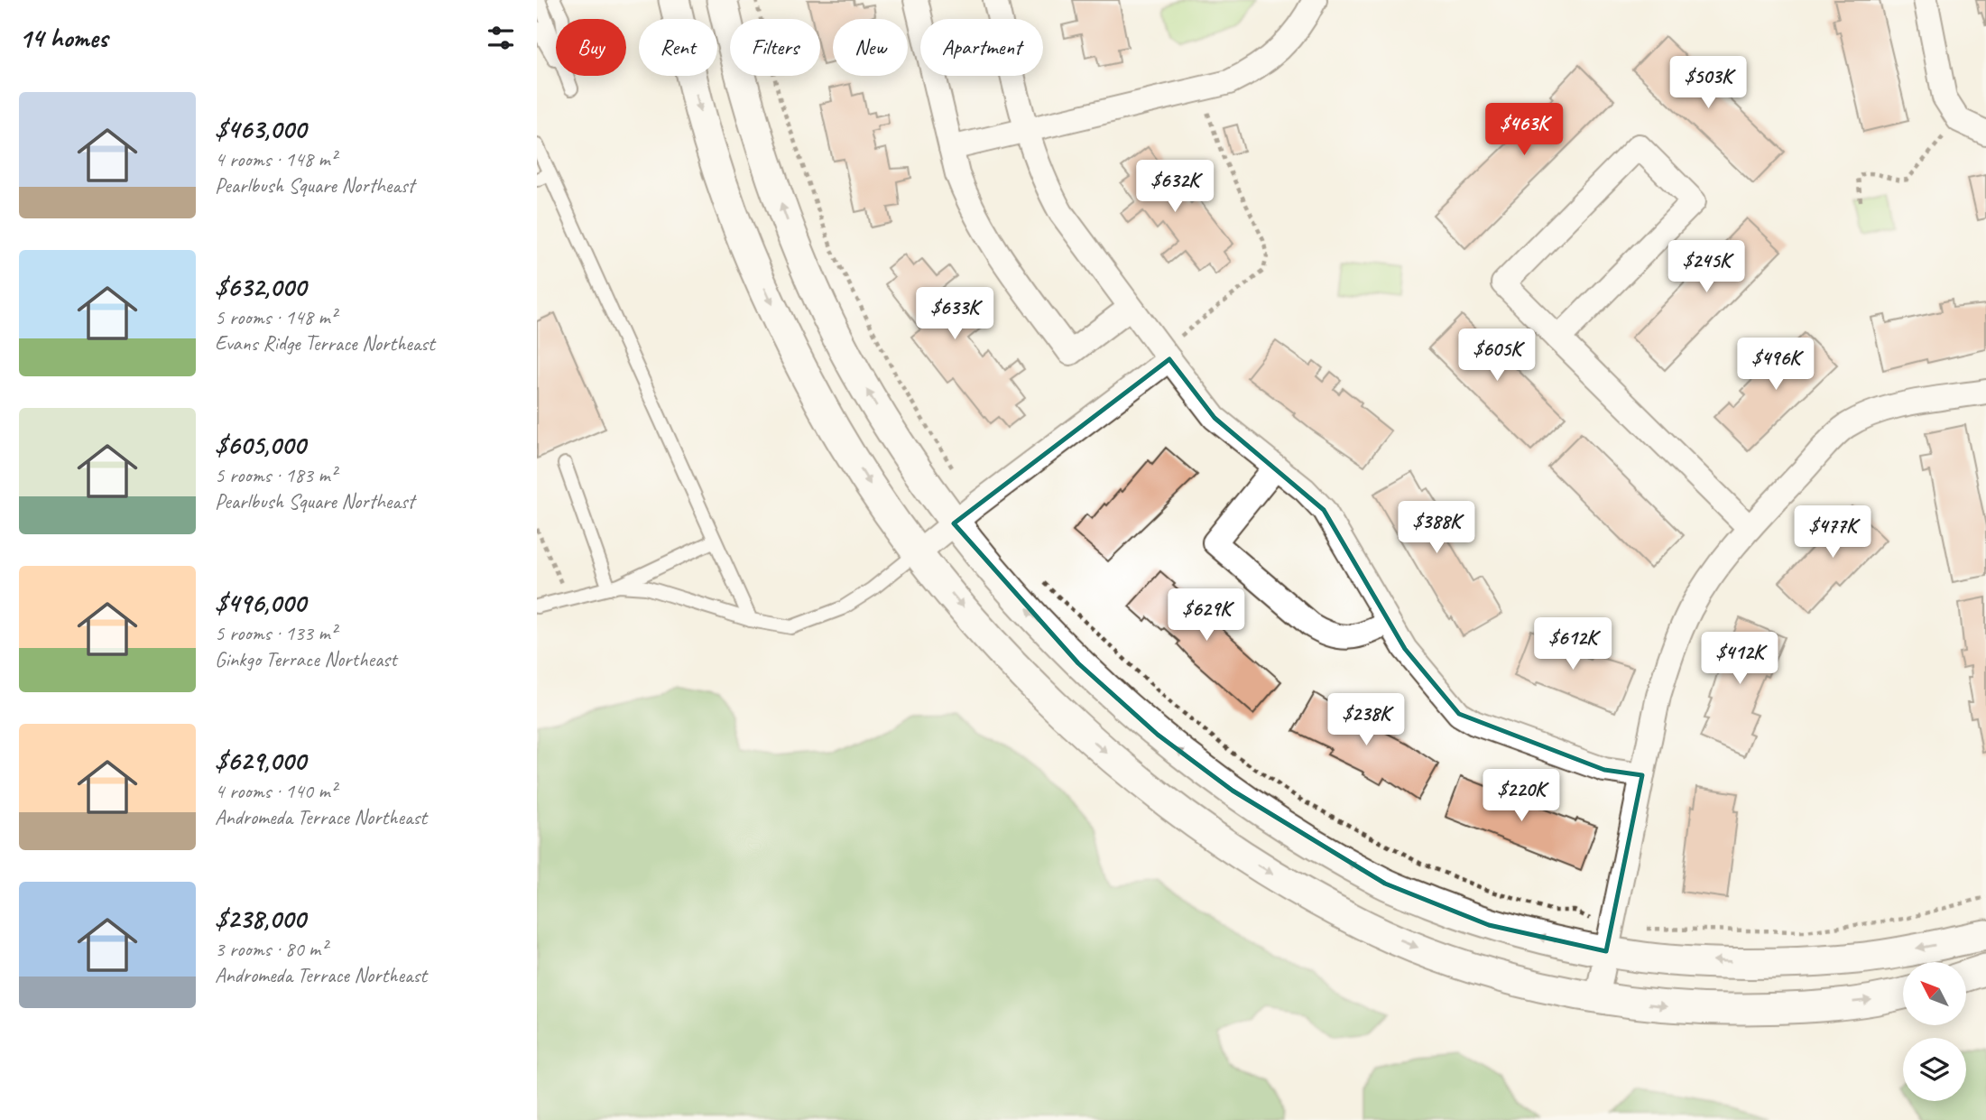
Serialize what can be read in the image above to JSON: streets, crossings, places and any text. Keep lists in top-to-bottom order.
{
  "north": "top left",
  "page": {
    "heading": "14 homes",
    "chip": [
      "Buy",
      "Rent",
      "Filters",
      "New",
      "Apartment"
    ],
    "price": [
      "$503K",
      "$463K",
      "$632K",
      "$245K",
      "$633K",
      "$605K",
      "$496K",
      "$388K",
      "$477K",
      "$629K",
      "$612K",
      "$412K",
      "$238K",
      "$220K"
    ],
    "list": [
      {
        "name": "$463,000",
        "note": "4 rooms · 148 m² · Pearlbush Square Northeast"
      },
      {
        "name": "$632,000",
        "note": "5 rooms · 148 m² · Evans Ridge Terrace Northeast"
      },
      {
        "name": "$605,000",
        "note": "5 rooms · 183 m² · Pearlbush Square Northeast"
      },
      {
        "name": "$496,000",
        "note": "5 rooms · 133 m² · Ginkgo Terrace Northeast"
      },
      {
        "name": "$629,000",
        "note": "4 rooms · 140 m² · Andromeda Terrace Northeast"
      },
      {
        "name": "$238,000",
        "note": "3 rooms · 80 m² · Andromeda Terrace Northeast"
      }
    ]
  }
}
